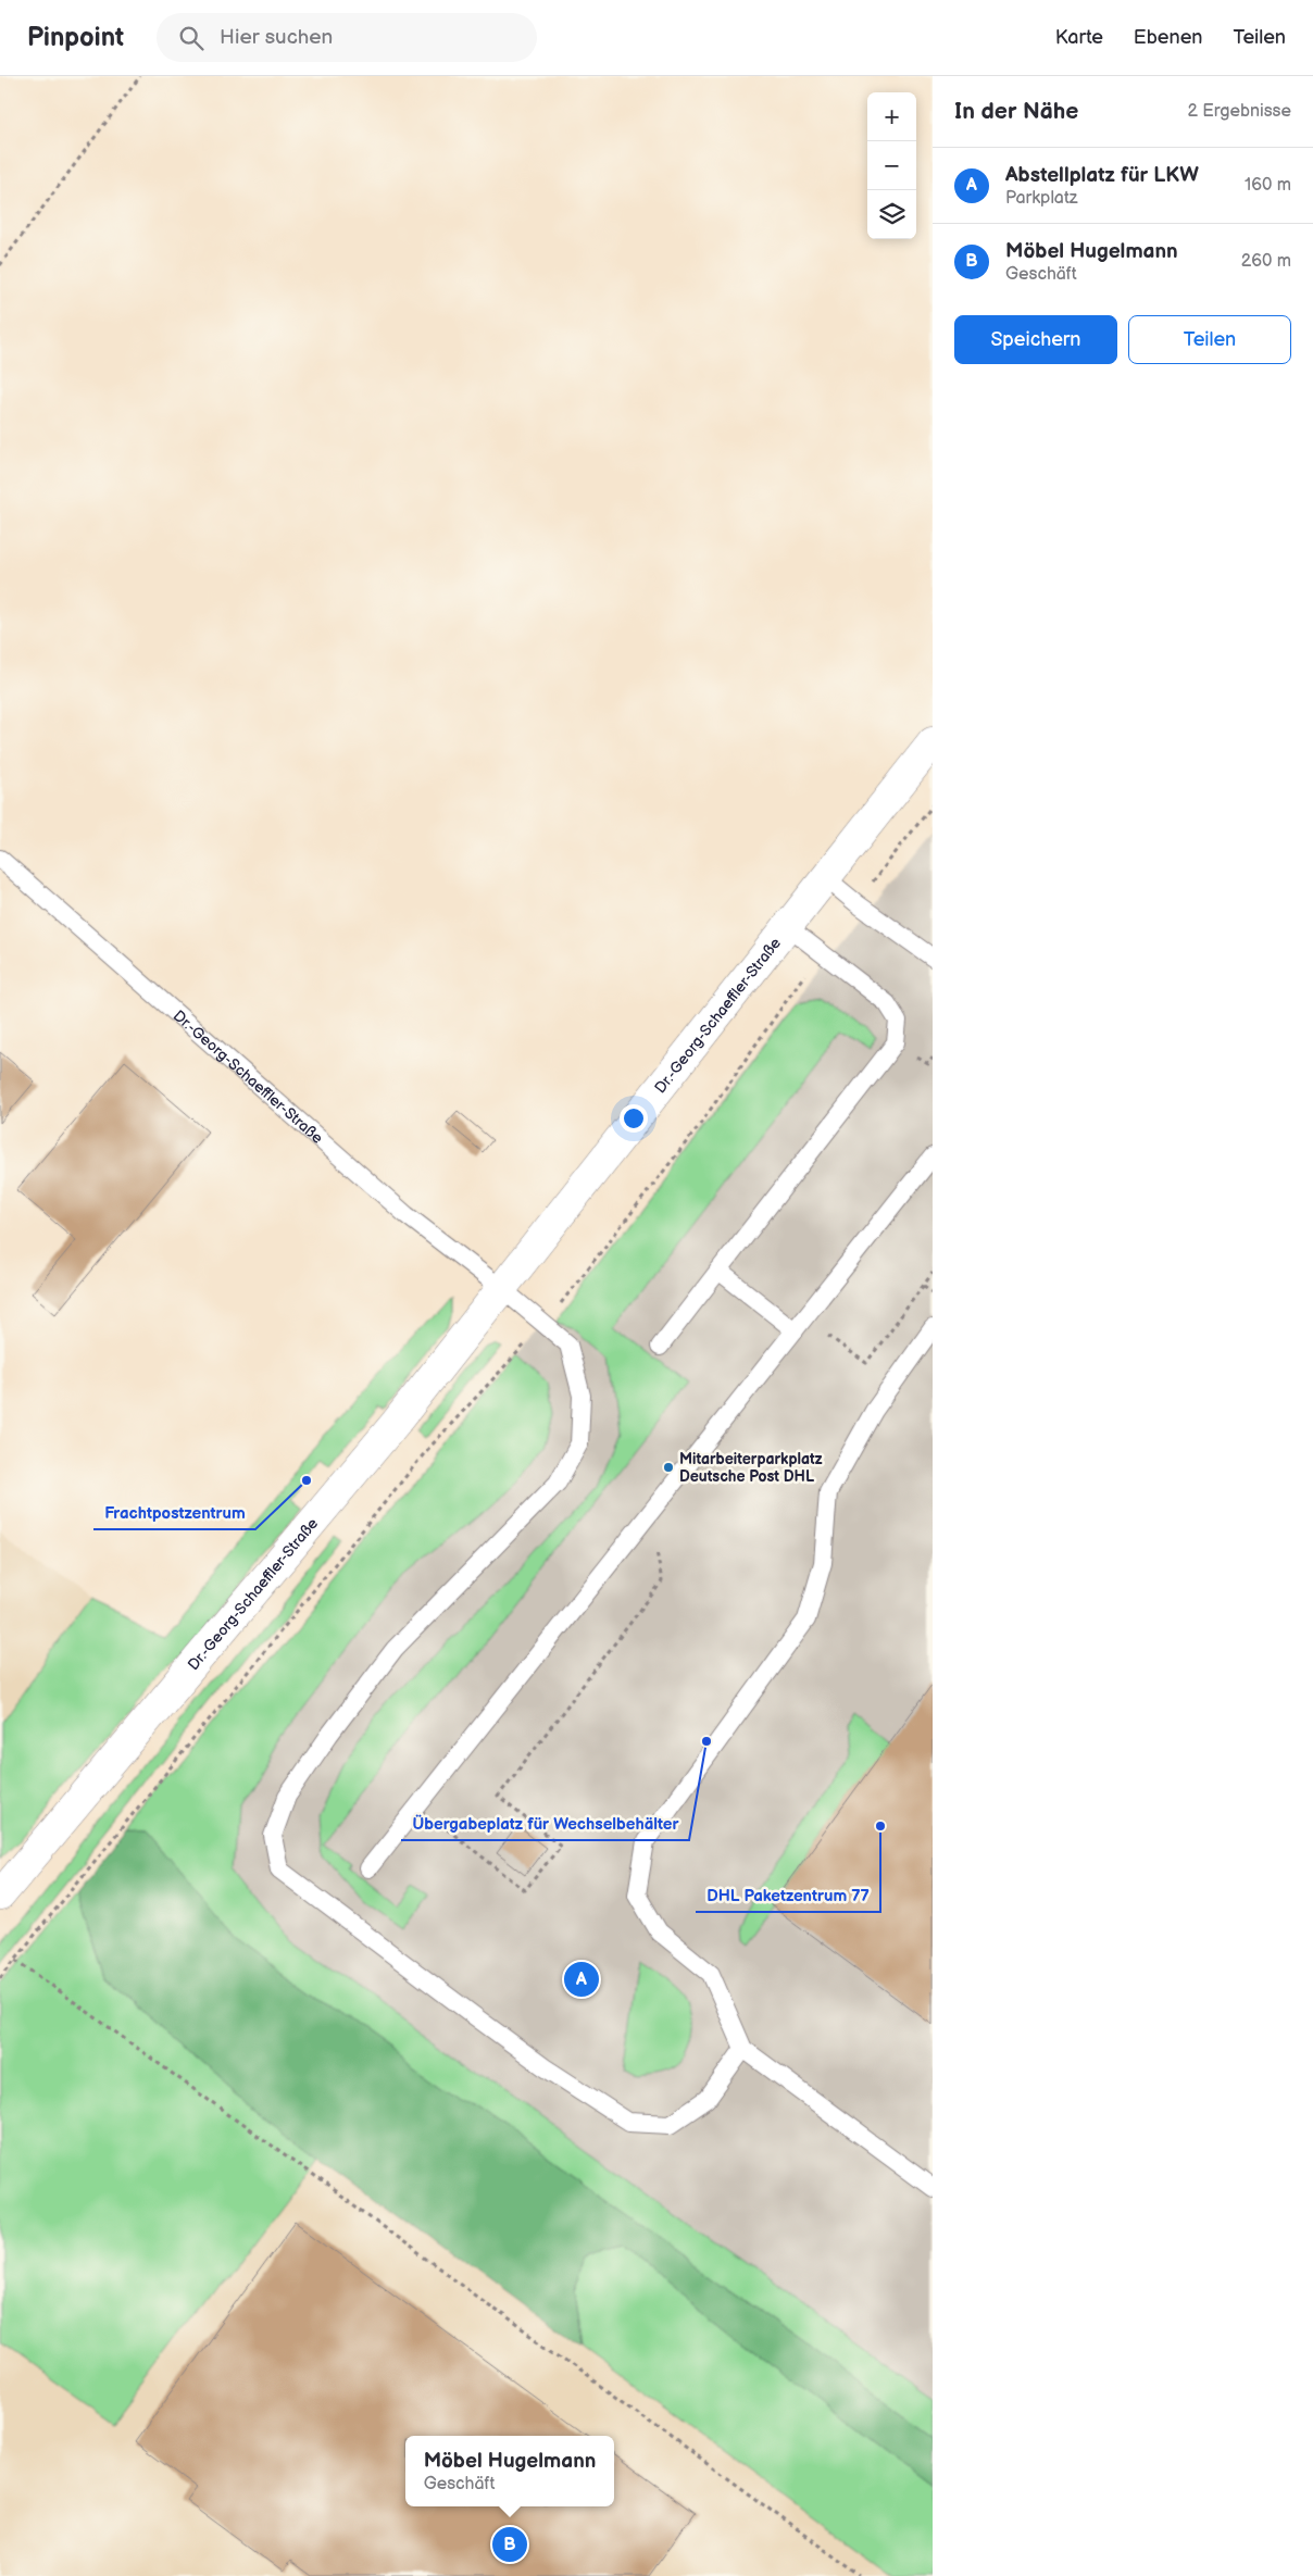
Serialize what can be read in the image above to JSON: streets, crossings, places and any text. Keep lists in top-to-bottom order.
{
  "streets": {
    "main road": ["Dr.-Georg-Schaeffler-Straße"]
  },
  "places": [
    "Mitarbeiterparkplatz Deutsche Post DHL",
    "Frachtpostzentrum",
    "Übergabeplatz für Wechselbehälter",
    "DHL Paketzentrum 77"
  ],
  "page": {
    "header": "Pinpoint",
    "search": "Hier suchen",
    "nav": ["Karte", "Ebenen", "Teilen"],
    "heading": ["In der Nähe", "2 Ergebnisse"],
    "map_buttons": ["+", "−"],
    "list": [
      {
        "mark": "A",
        "name": "Abstellplatz für LKW",
        "note": "Parkplatz",
        "value": "160 m"
      },
      {
        "mark": "B",
        "name": "Möbel Hugelmann",
        "note": "Geschäft",
        "value": "260 m"
      }
    ],
    "buttons": ["Speichern", "Teilen"],
    "pins": ["A", "B"],
    "popup": ["Möbel Hugelmann", "Geschäft"]
  }
}
